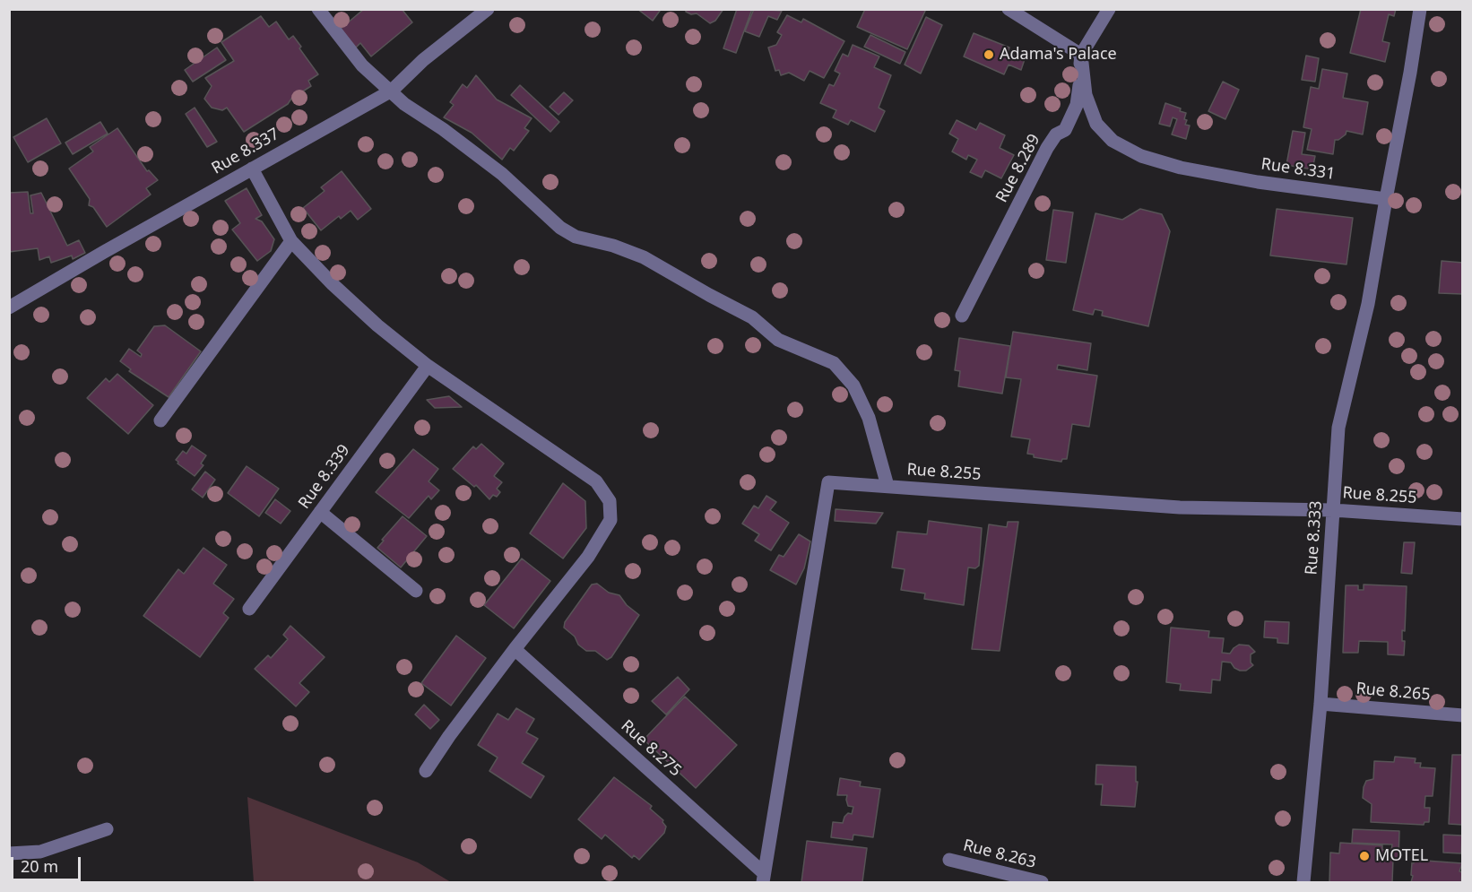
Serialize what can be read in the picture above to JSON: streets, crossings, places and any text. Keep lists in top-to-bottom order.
{
  "streets": {
    "street": [
      "Rue 8.337",
      "Rue 8.289",
      "Rue 8.331",
      "Rue 8.255",
      "Rue 8.339",
      "Rue 8.333",
      "Rue 8.265",
      "Rue 8.275",
      "Rue 8.263"
    ]
  },
  "crossings": [
    ["Rue 8.289", "Rue 8.331"],
    ["Rue 8.331", "Rue 8.333"],
    ["Rue 8.255", "Rue 8.333"],
    ["Rue 8.255", "Rue 8.275"],
    ["Rue 8.333", "Rue 8.265"]
  ],
  "places": ["Adama's Palace", "MOTEL"],
  "scale_bar": "20 m"
}
